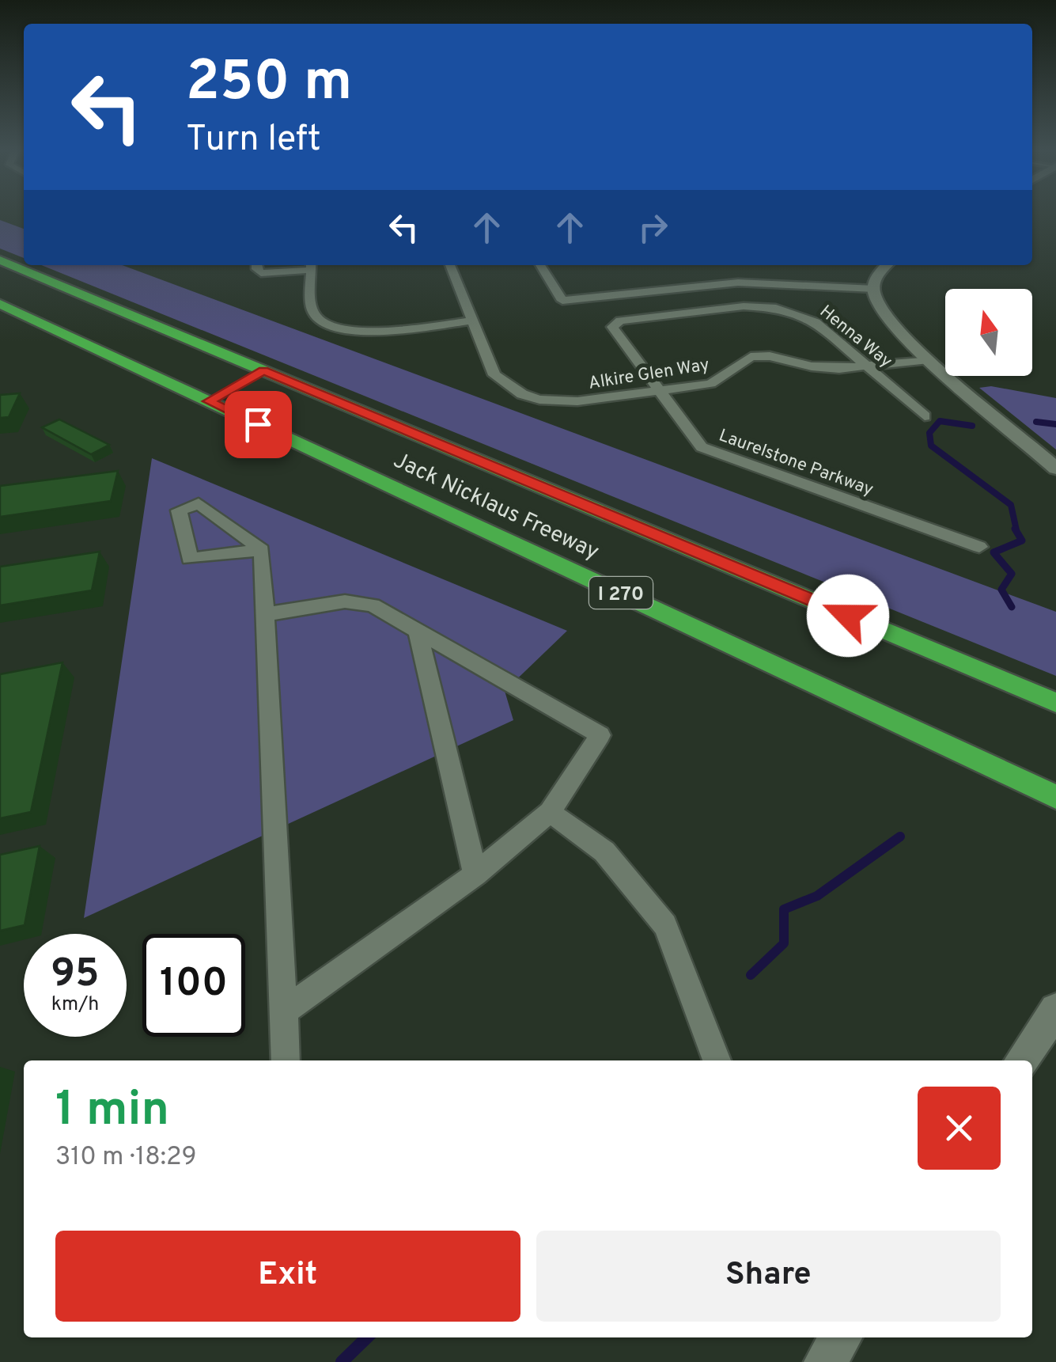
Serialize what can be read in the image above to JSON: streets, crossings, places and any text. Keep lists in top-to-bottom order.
{
  "streets": {
    "highway": ["Jack Nicklaus Freeway", "I 270"],
    "street": ["Henna Way", "Alkire Glen Way", "Laurelstone Parkway"]
  },
  "crossings": [
    ["Henna Way", "Alkire Glen Way"],
    ["Henna Way", "Laurelstone Parkway"],
    ["Alkire Glen Way", "Laurelstone Parkway"]
  ],
  "north": "top",
  "page": {
    "turn": ["250 m", "Turn left"],
    "speed": "95 km/h",
    "limit": "100",
    "heading": ["1 min", "310 m · 18:29"],
    "buttons": ["Exit", "Share"]
  }
}
